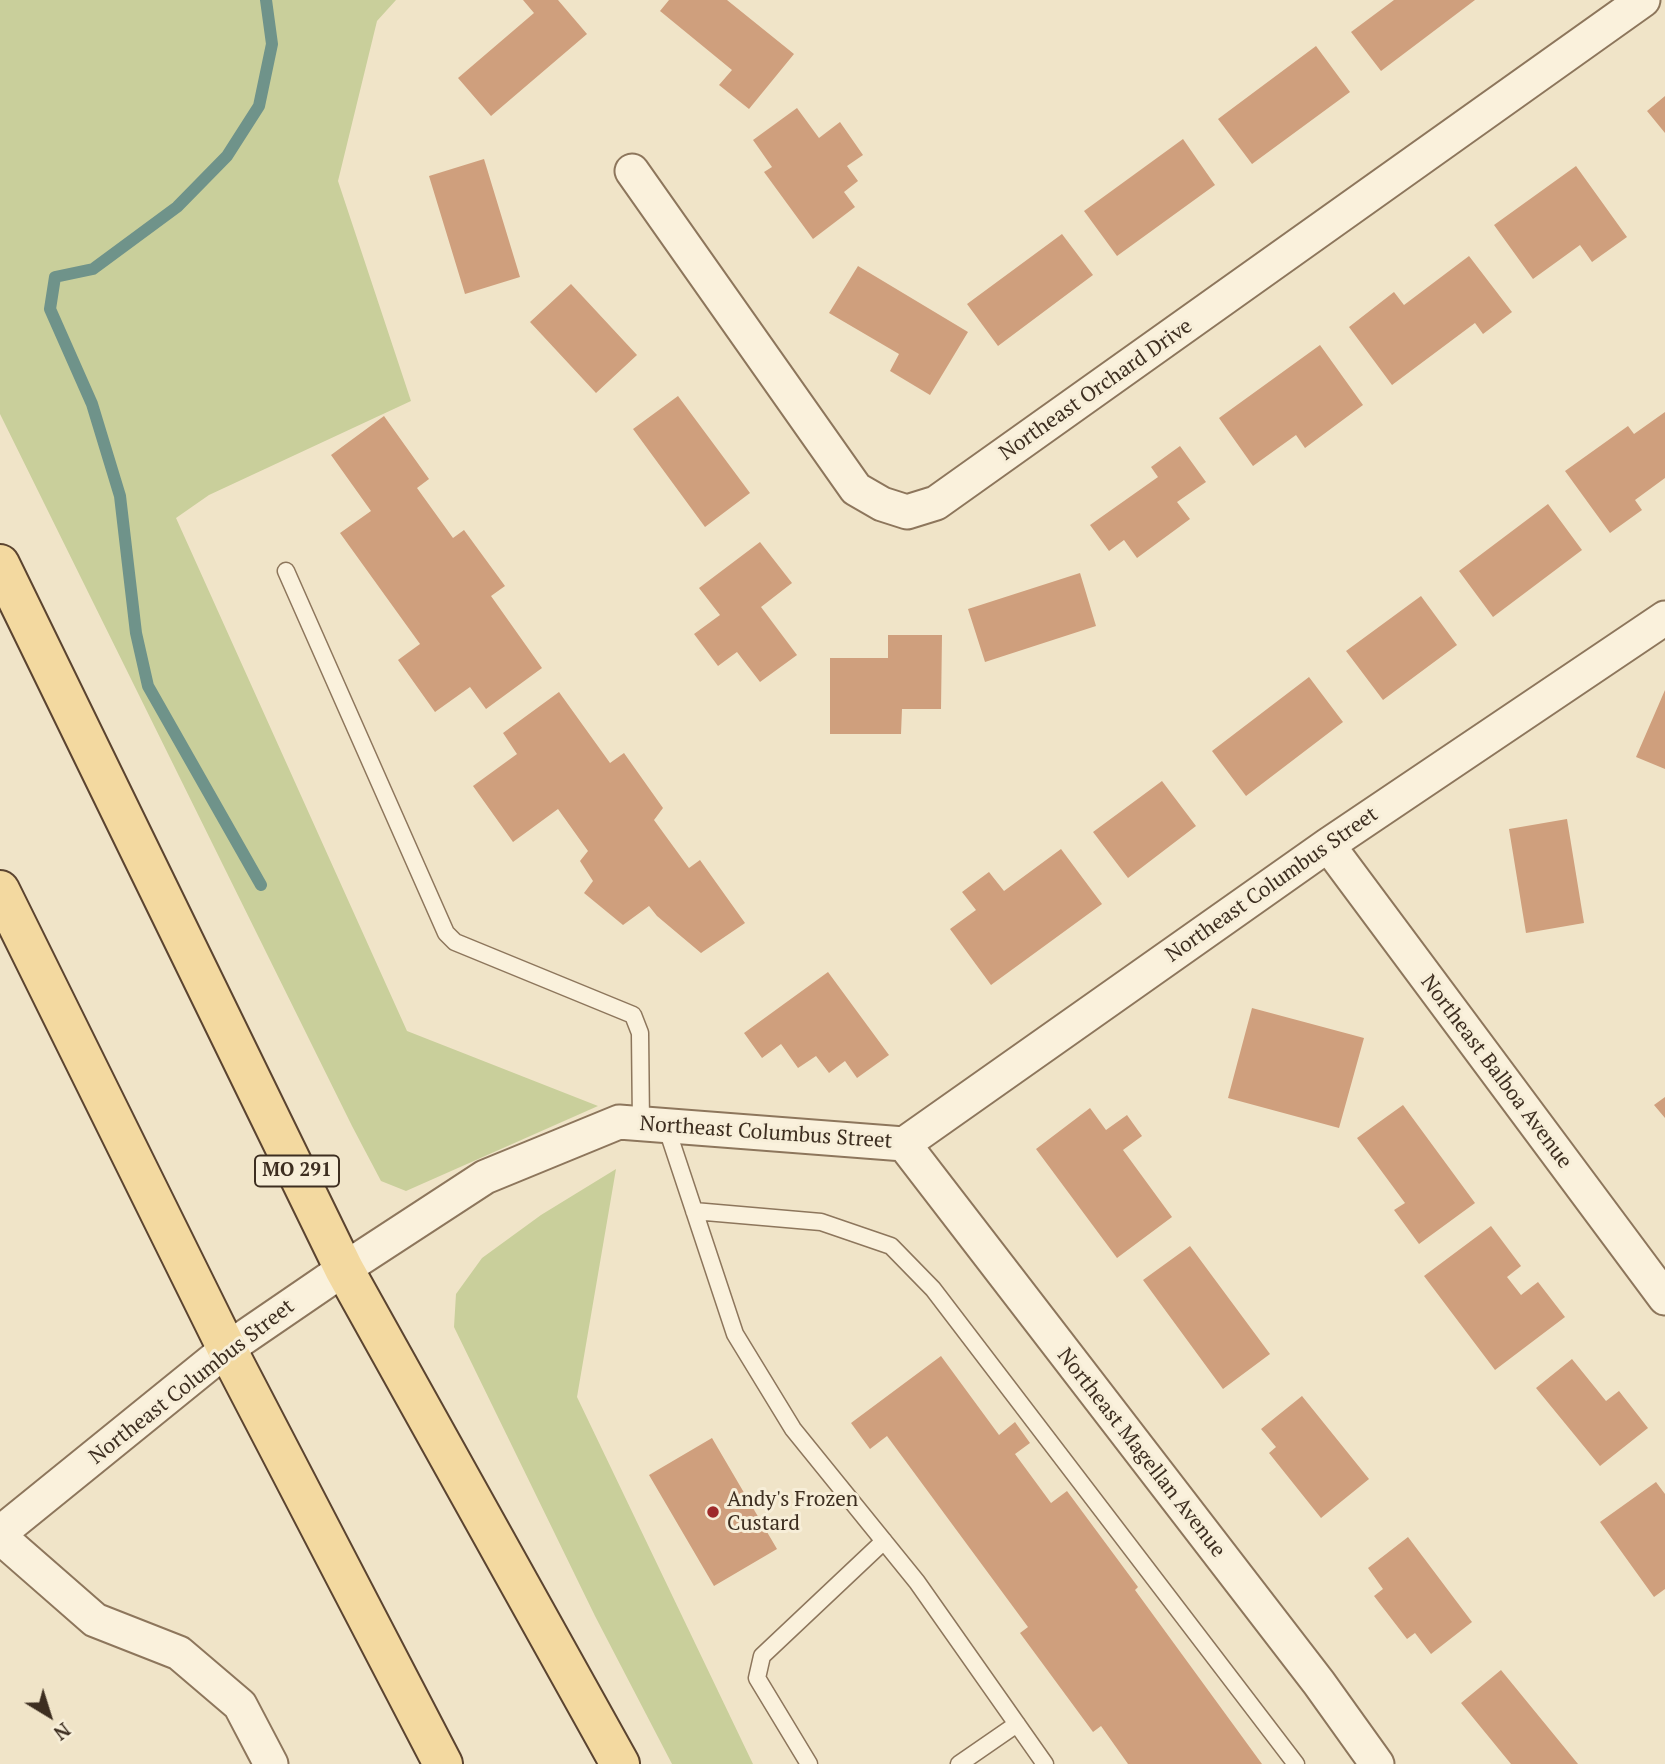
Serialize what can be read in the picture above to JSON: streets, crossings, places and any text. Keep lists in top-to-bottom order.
{
  "streets": {
    "main road": ["MO 291"],
    "street": [
      "Northeast Orchard Drive",
      "Northeast Columbus Street",
      "Northeast Balboa Avenue",
      "Northeast Magellan Avenue"
    ]
  },
  "crossings": [
    ["Northeast Columbus Street", "Northeast Balboa Avenue"],
    ["Northeast Columbus Street", "MO 291"],
    ["Northeast Columbus Street", "Northeast Magellan Avenue"]
  ],
  "places": ["Andy's Frozen Custard"],
  "north": "bottom right"
}
